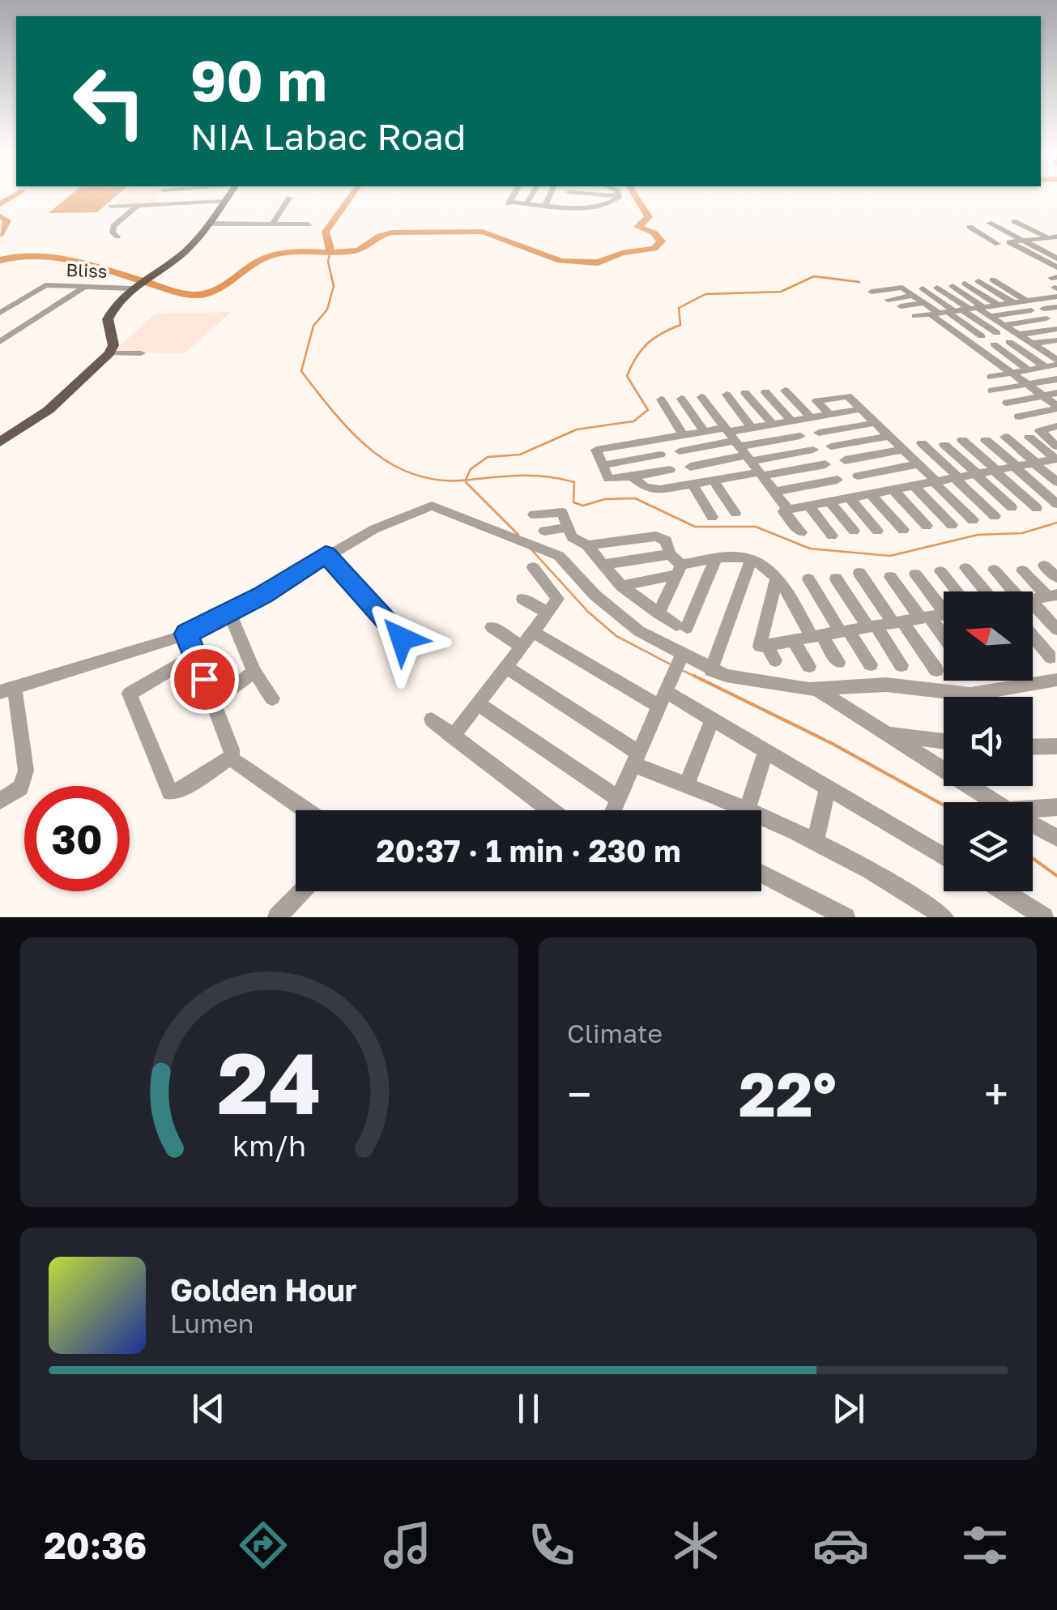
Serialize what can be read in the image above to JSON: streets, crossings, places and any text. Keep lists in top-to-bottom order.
{
  "streets": {
    "street": ["Bliss"]
  },
  "north": "left",
  "page": {
    "turn": ["90 m", "NIA Labac Road"],
    "limit": "30",
    "trip": "20:37 · 1 min · 230 m",
    "tile": "Climate",
    "heat": ["−", "22°", "+"],
    "song": ["Golden Hour", "Lumen"],
    "tabs": "20:36",
    "gauge": ["24", "km/h"]
  }
}
